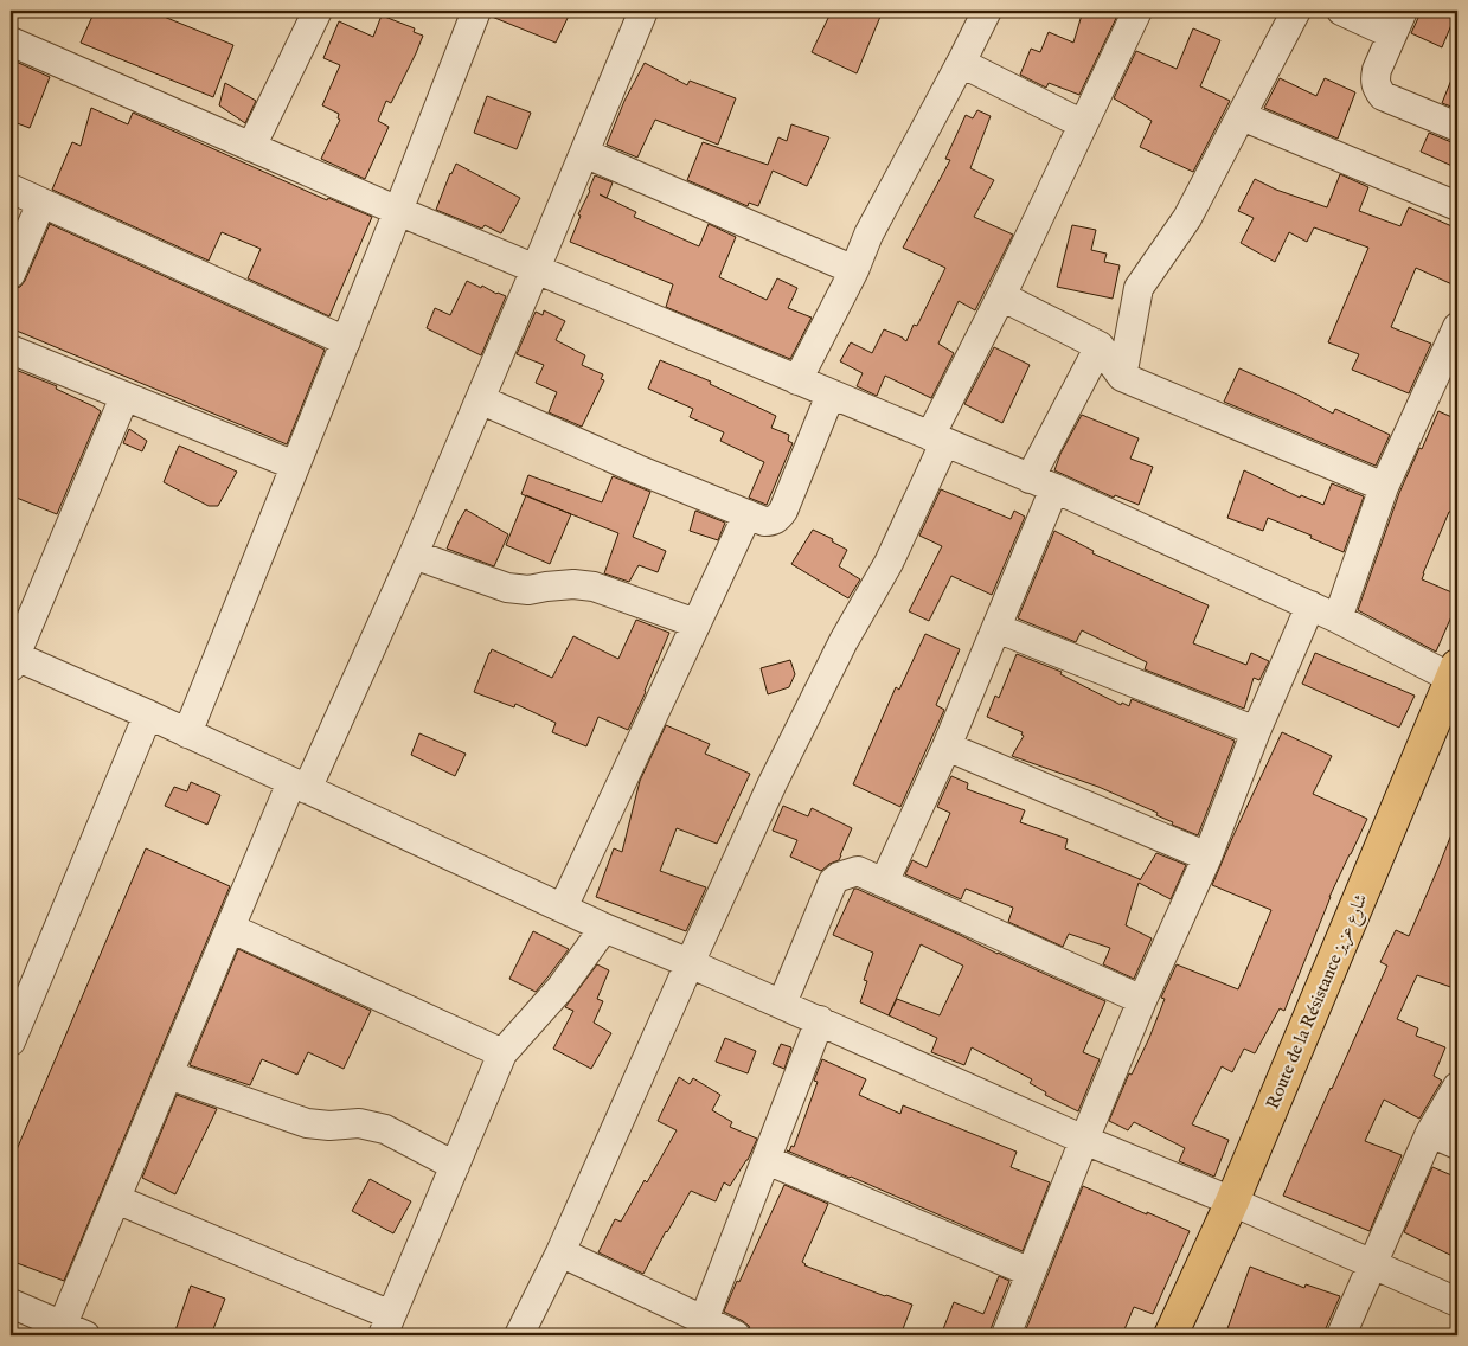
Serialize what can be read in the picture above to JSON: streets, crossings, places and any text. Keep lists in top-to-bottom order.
{
  "streets": {
    "main road": ["Route de la Résistance شارع عزيز"]
  }
}
